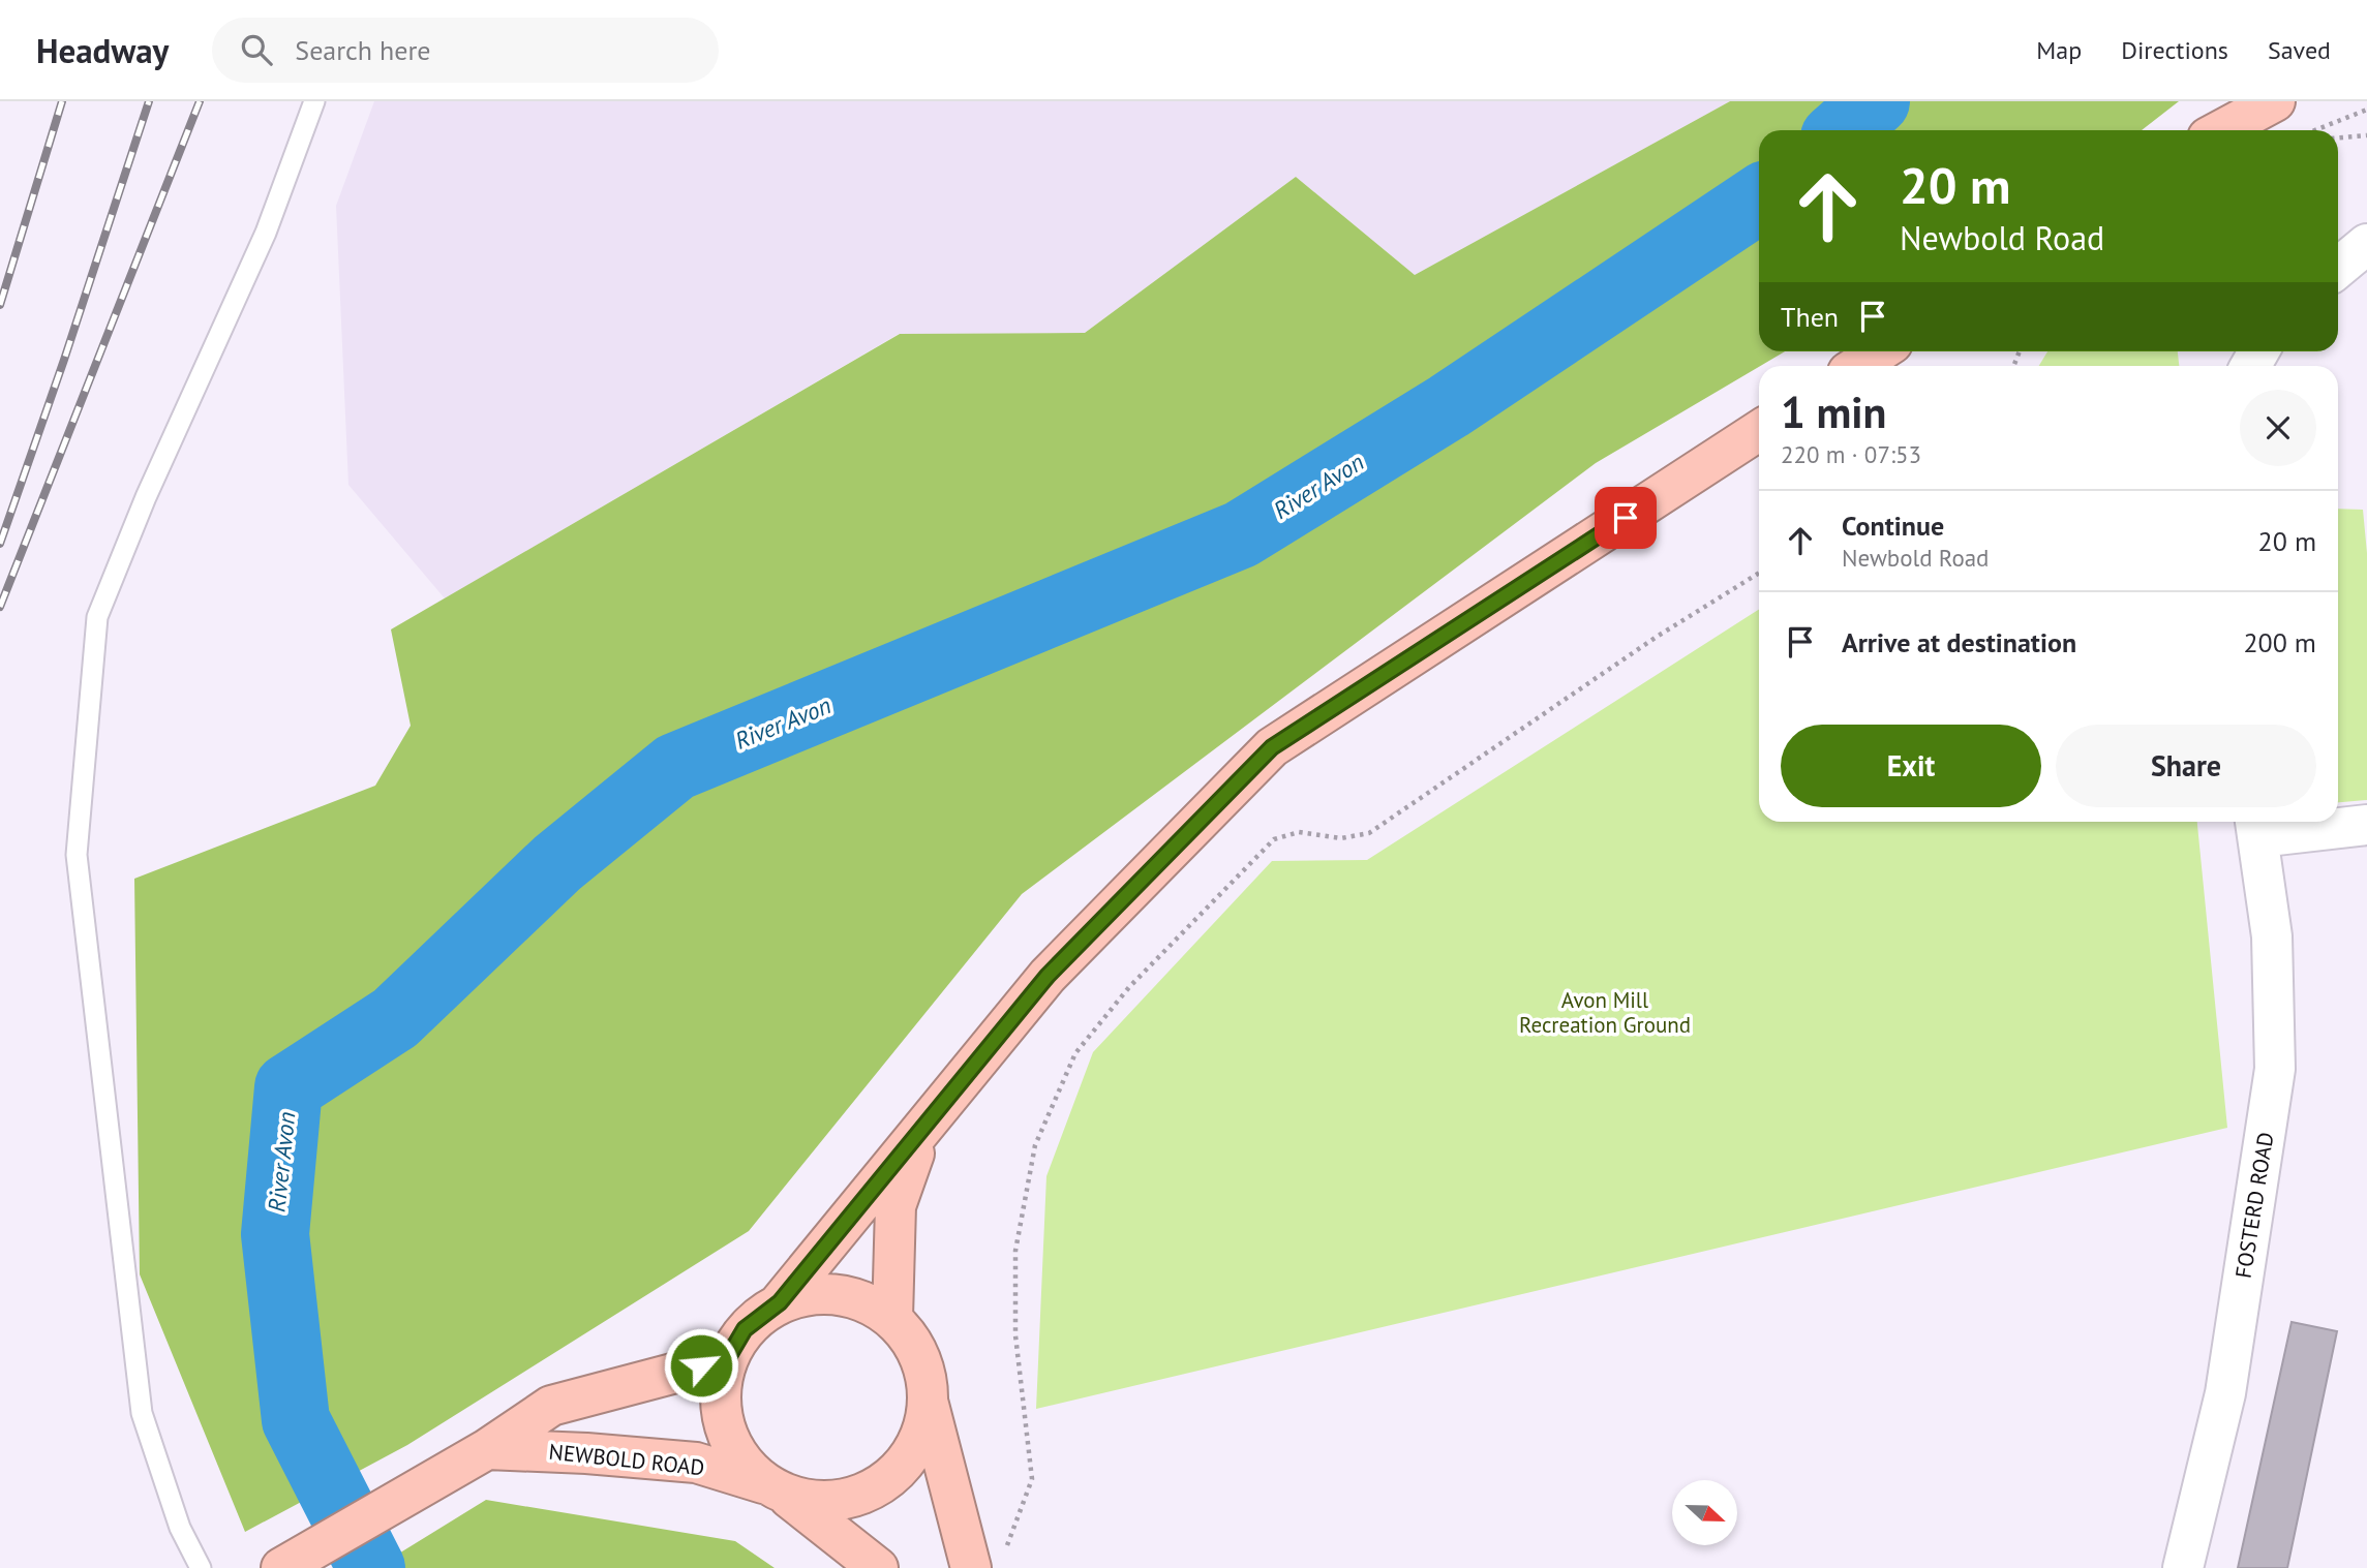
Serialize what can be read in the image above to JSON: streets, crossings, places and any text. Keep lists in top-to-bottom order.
{
  "streets": {
    "highway": ["NEWBOLD ROAD"],
    "street": ["FOSTERD ROAD"]
  },
  "water": ["River Avon"],
  "parks": ["Avon Mill Recreation Ground"],
  "north": "right",
  "page": {
    "header": "Headway",
    "search": "Search here",
    "nav": ["Map", "Directions", "Saved"],
    "turn": ["20 m", "Newbold Road"],
    "then": "Then",
    "heading": ["1 min", "220 m · 07:53"],
    "list": [
      {
        "name": "Continue",
        "note": "Newbold Road",
        "value": "20 m"
      },
      {
        "name": "Arrive at destination",
        "value": "200 m"
      }
    ],
    "buttons": ["Exit", "Share"]
  }
}
